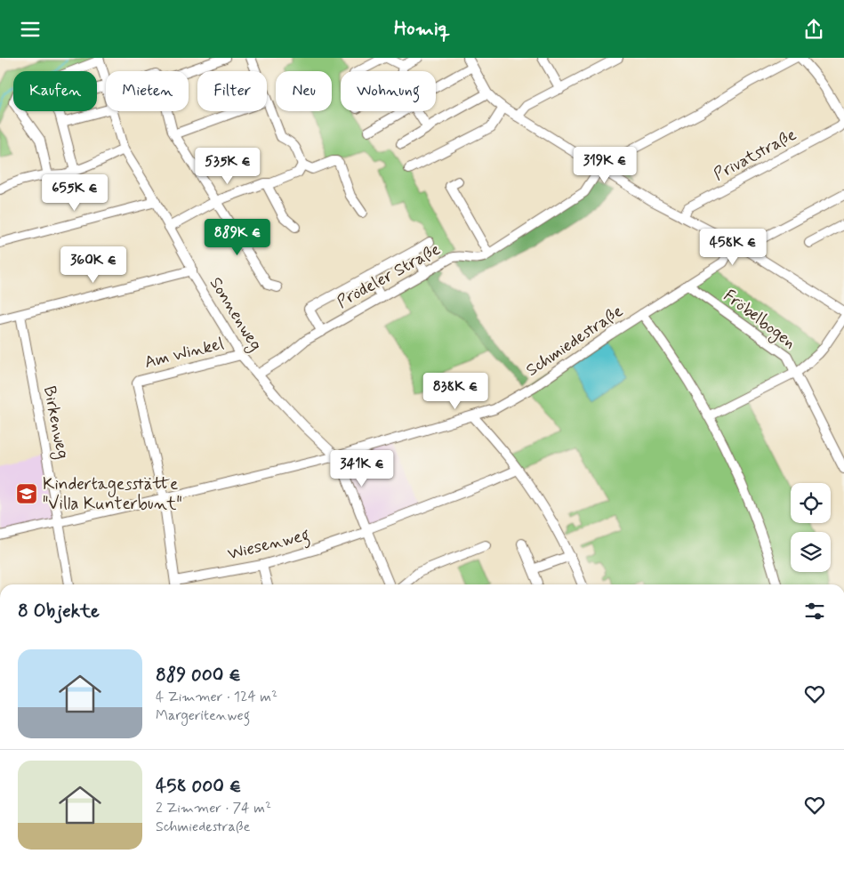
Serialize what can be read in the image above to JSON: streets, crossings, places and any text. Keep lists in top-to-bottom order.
{
  "streets": {
    "street": [
      "Privatstraße",
      "Prödeler Straße",
      "Sonnenweg",
      "Fröbelbogen",
      "Schmiedestraße",
      "Am Winkel",
      "Birkenweg",
      "Wiesenweg"
    ]
  },
  "crossings": [
    ["Prödeler Straße", "Sonnenweg"],
    ["Sonnenweg", "Schmiedestraße"],
    ["Sonnenweg", "Am Winkel"],
    ["Sonnenweg", "Wiesenweg"],
    ["Fröbelbogen", "Schmiedestraße"],
    ["Schmiedestraße", "Am Winkel"],
    ["Schmiedestraße", "Birkenweg"]
  ],
  "places": {
    "school or university": ["Kindertagesstätte \"Villa Kunterbunt\""]
  },
  "page": {
    "header": "Homiq",
    "chip": [
      "Kaufen",
      "Mieten",
      "Filter",
      "Neu",
      "Wohnung"
    ],
    "price": [
      "319K €",
      "535K €",
      "655K €",
      "889K €",
      "458K €",
      "360K €",
      "838K €",
      "341K €"
    ],
    "heading": "8 Objekte",
    "list": [
      {
        "name": "889 000 €",
        "note": "4 Zimmer · 124 m² · Margeritenweg"
      },
      {
        "name": "458 000 €",
        "note": "2 Zimmer · 74 m² · Schmiedestraße"
      }
    ]
  }
}
